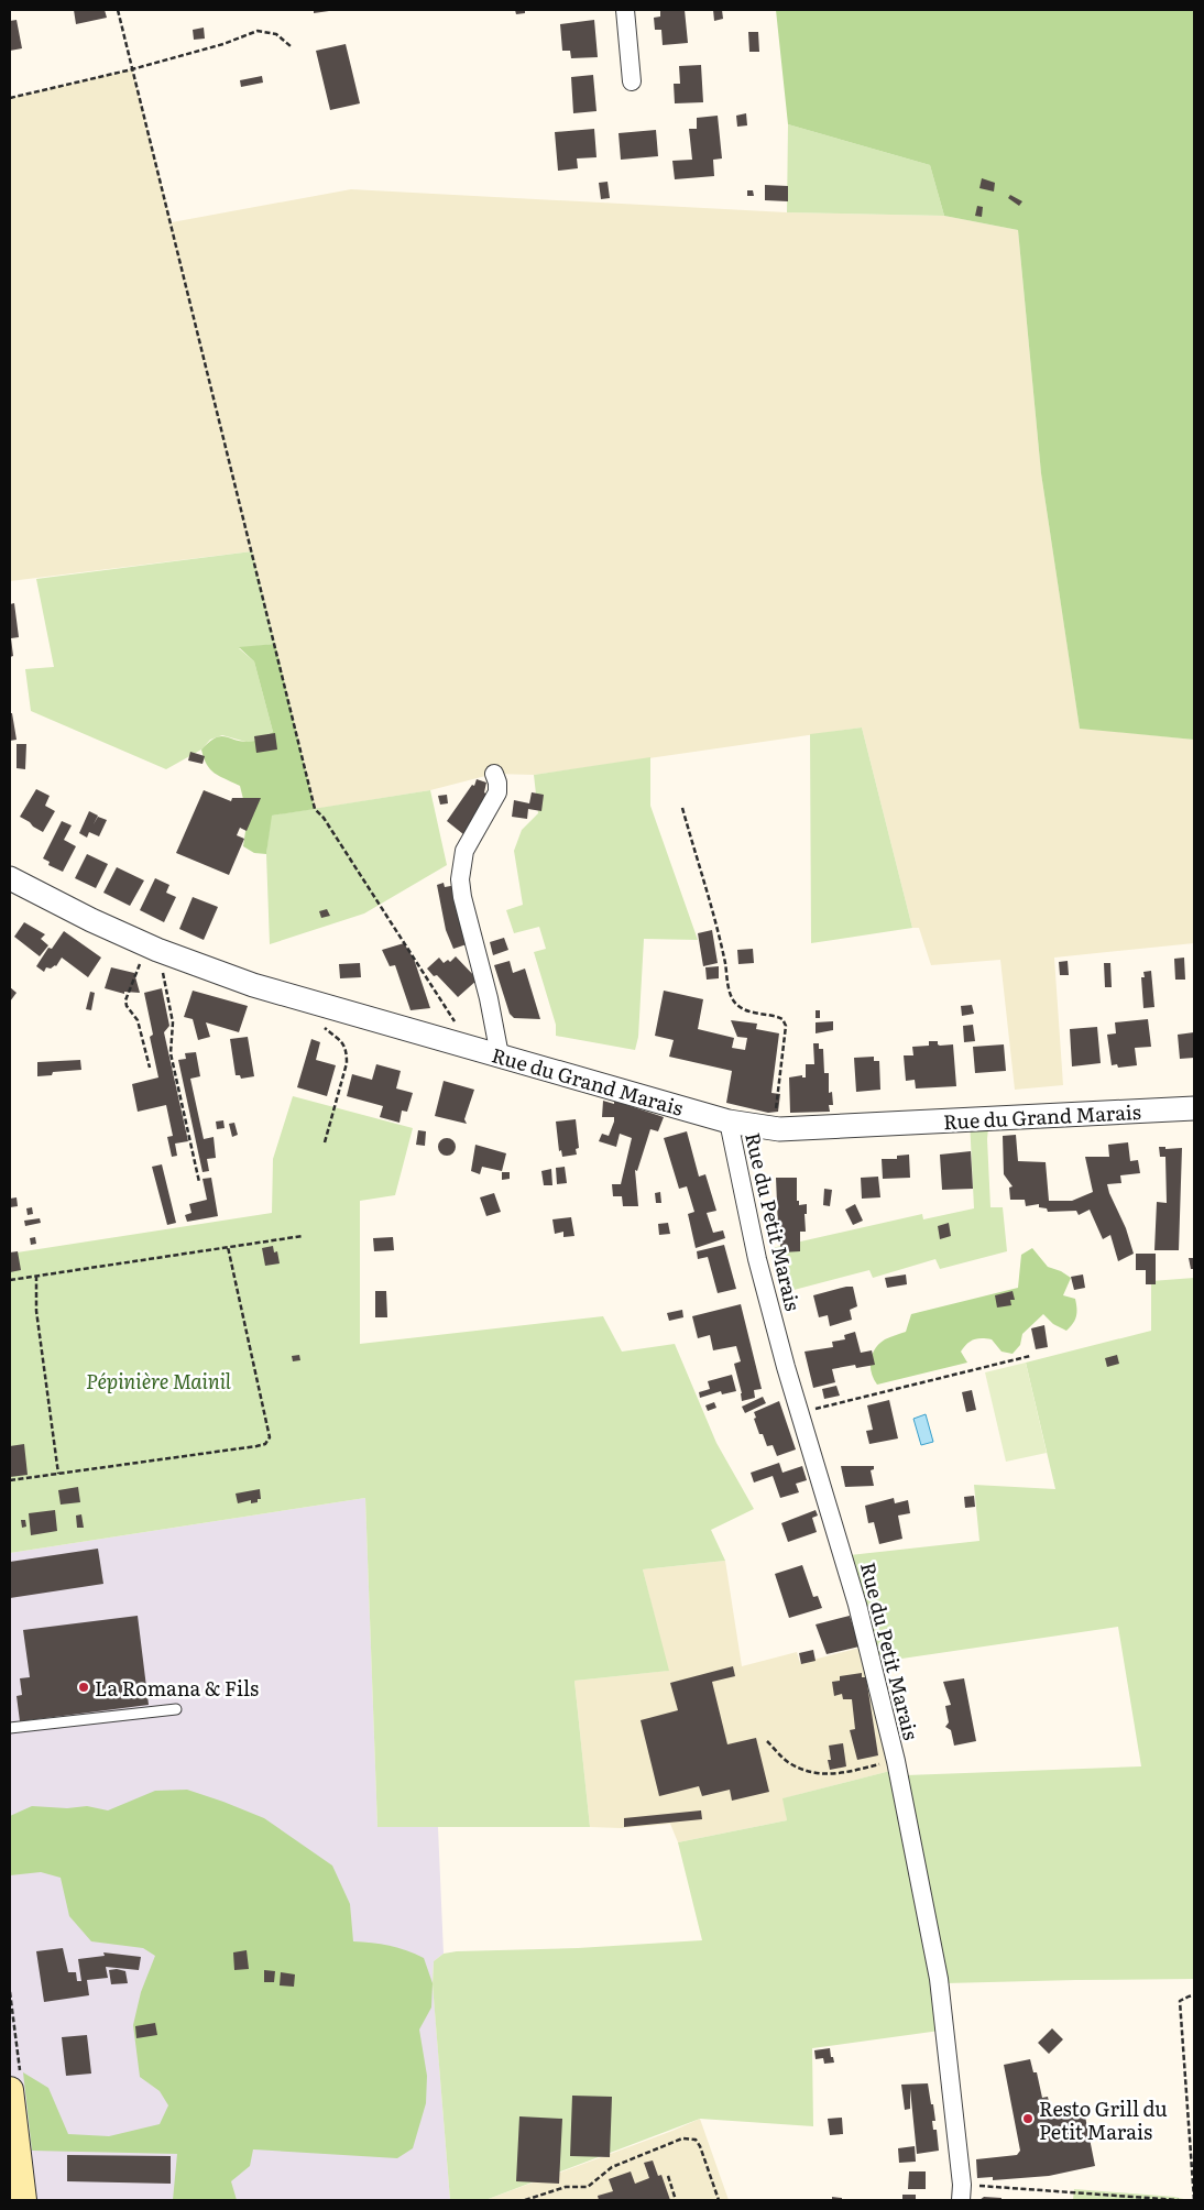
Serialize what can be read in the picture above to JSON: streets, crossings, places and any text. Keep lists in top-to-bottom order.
{
  "streets": {
    "street": ["Rue du Grand Marais", "Rue du Petit Marais"]
  },
  "crossings": [
    ["Rue du Grand Marais", "Rue du Petit Marais"]
  ],
  "parks": ["Pépinière Mainil"],
  "places": ["La Romana & Fils", "Resto Grill du Petit Marais"]
}
